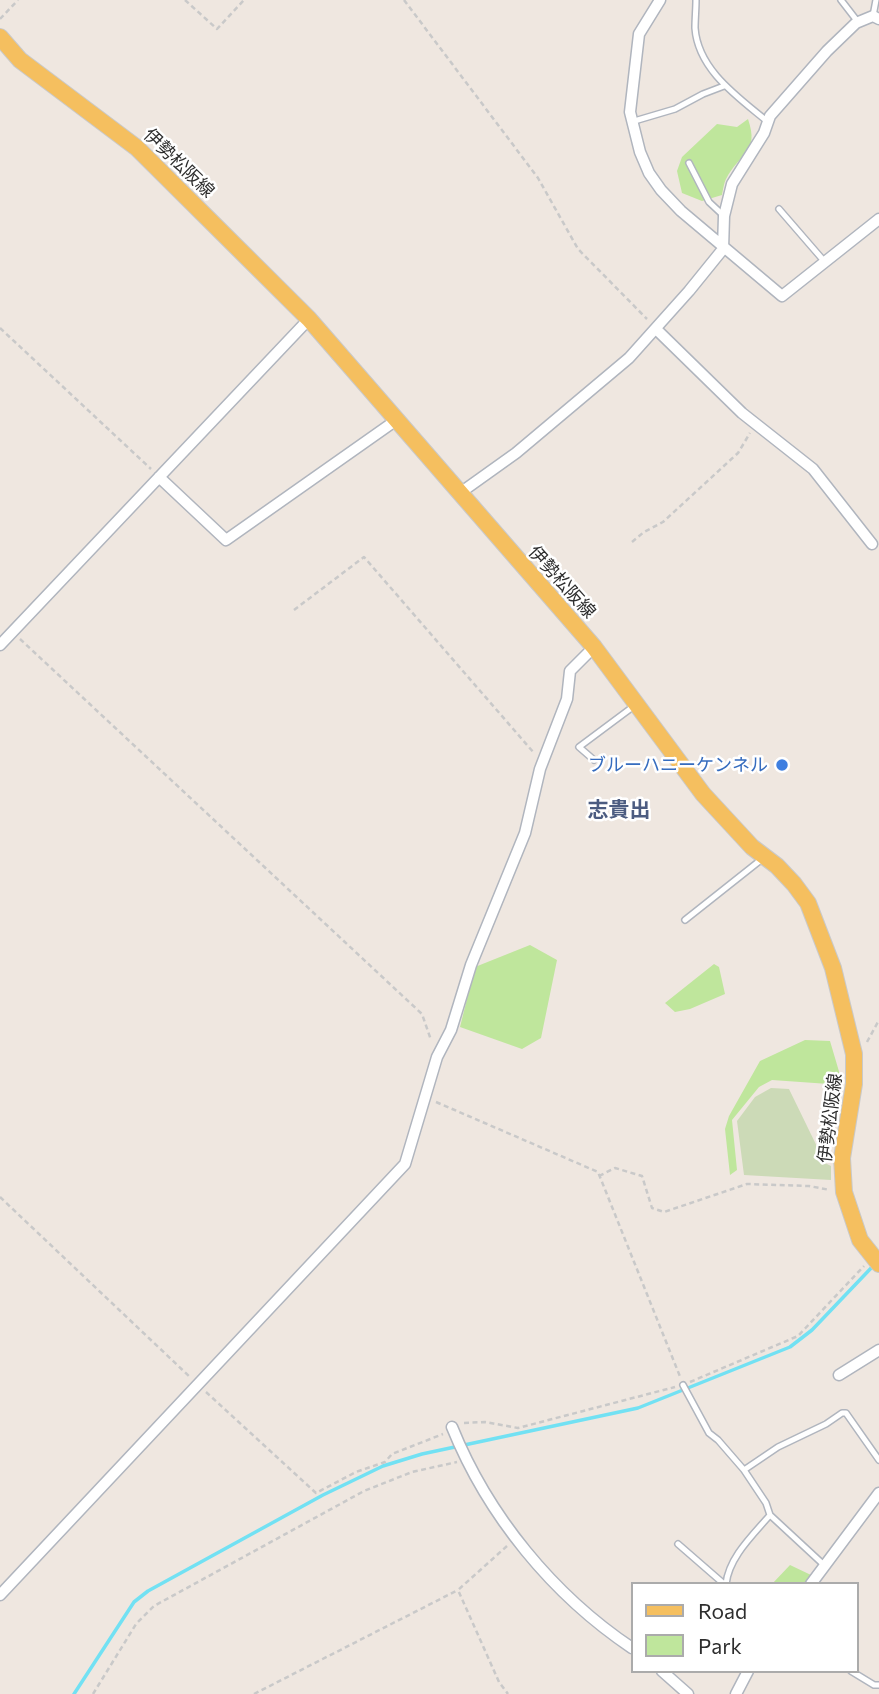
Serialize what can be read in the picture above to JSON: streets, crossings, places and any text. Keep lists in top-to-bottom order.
{
  "streets": {
    "main road": ["伊勢松阪線"]
  },
  "districts": ["志貴出"],
  "places": ["ブルーハニーケンネル"],
  "legend": ["Road", "Park"]
}
